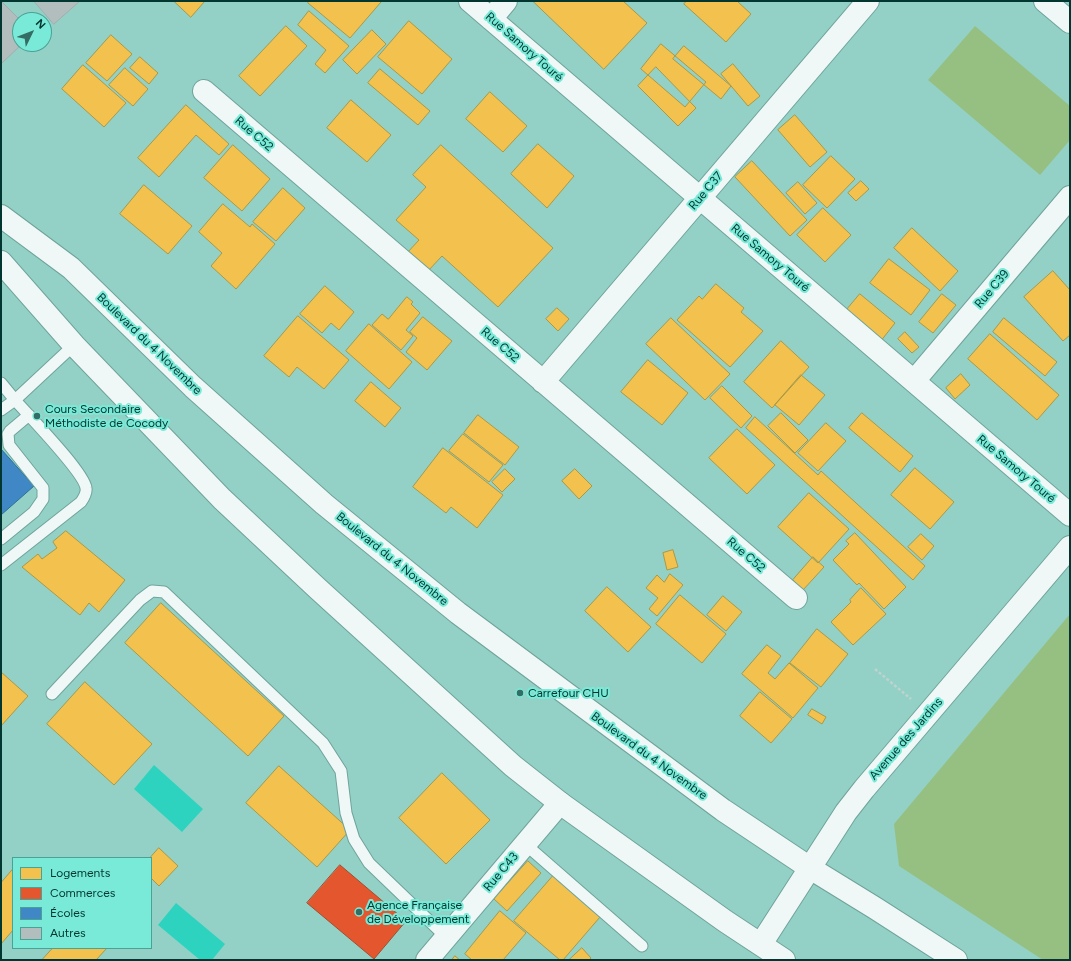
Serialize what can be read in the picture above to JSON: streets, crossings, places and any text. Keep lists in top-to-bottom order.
{
  "streets": {
    "main road": [
      "Rue Samory Touré",
      "Rue C52",
      "Rue C37",
      "Rue C39",
      "Boulevard du 4 Novembre",
      "Avenue des Jardins",
      "Rue C43"
    ]
  },
  "crossings": [
    ["Rue Samory Touré", "Rue C37"],
    ["Rue Samory Touré", "Rue C39"],
    ["Rue C52", "Rue C37"],
    ["Boulevard du 4 Novembre", "Avenue des Jardins"]
  ],
  "places": ["Cours Secondaire Méthodiste de Cocody", "Carrefour CHU", "Agence Française de Développement"],
  "legend": [
    "Logements",
    "Commerces",
    "Écoles",
    "Autres"
  ],
  "north": "top right"
}
